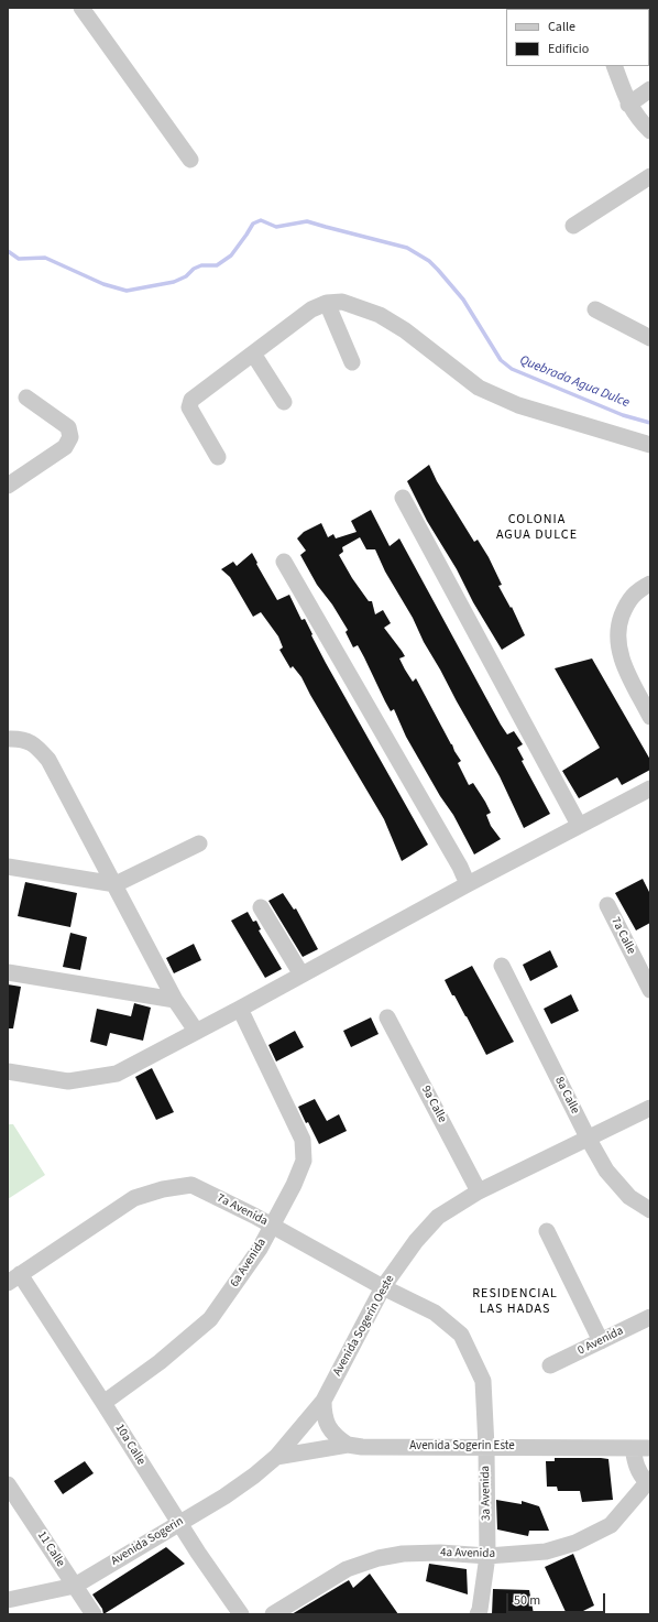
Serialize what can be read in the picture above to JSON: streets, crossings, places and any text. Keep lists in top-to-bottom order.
{
  "streets": {
    "street": [
      "7a Calle",
      "8a Calle",
      "9a Calle",
      "7a Avenida",
      "6a Avenida",
      "Avenida Sogerin Oeste",
      "0 Avenida",
      "10a Calle",
      "Avenida Sogerin Este",
      "3a Avenida",
      "Avenida Sogerin",
      "11 Calle",
      "4a Avenida"
    ]
  },
  "crossings": [
    ["8a Calle", "Avenida Sogerin Oeste"],
    ["9a Calle", "Avenida Sogerin Oeste"],
    ["7a Avenida", "6a Avenida"],
    ["7a Avenida", "Avenida Sogerin Oeste"],
    ["7a Avenida", "10a Calle"],
    ["7a Avenida", "3a Avenida"],
    ["6a Avenida", "10a Calle"],
    ["Avenida Sogerin Oeste", "Avenida Sogerin Este"],
    ["Avenida Sogerin Oeste", "Avenida Sogerin"],
    ["10a Calle", "Avenida Sogerin"],
    ["Avenida Sogerin Este", "3a Avenida"],
    ["Avenida Sogerin Este", "Avenida Sogerin"],
    ["3a Avenida", "4a Avenida"],
    ["Avenida Sogerin", "11 Calle"]
  ],
  "districts": ["COLONIA AGUA DULCE", "RESIDENCIAL LAS HADAS"],
  "water": ["Quebrada Agua Dulce"],
  "legend": ["Calle", "Edificio"],
  "scale_bar": "50 m"
}
